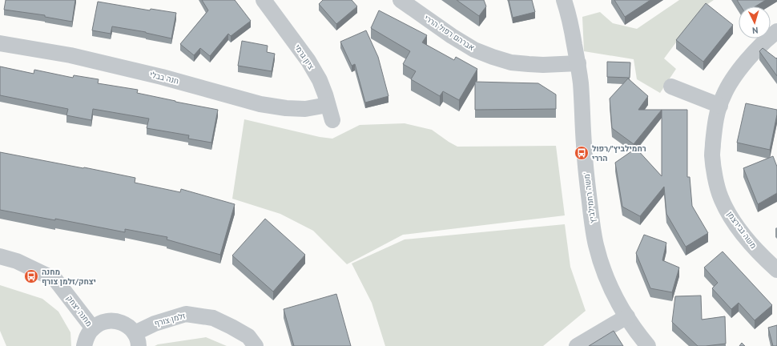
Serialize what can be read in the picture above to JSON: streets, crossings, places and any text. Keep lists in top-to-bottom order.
{
  "streets": {
    "street": [
      "אברהם רפול הררי",
      "ציון גרמי",
      "חנה בבלי",
      "משה רחמילביץ'",
      "משה גבירצמן",
      "מחנה יצחק",
      "זלמן צורף"
    ]
  },
  "crossings": [
    ["אברהם רפול הררי", "משה רחמילביץ'"],
    ["ציון גרמי", "חנה בבלי"]
  ],
  "places": {
    "bus stop": ["רחמילביץ׳/רפול הררי", "מחנה יצחק/זלמן צורף"]
  },
  "north": "bottom"
}
